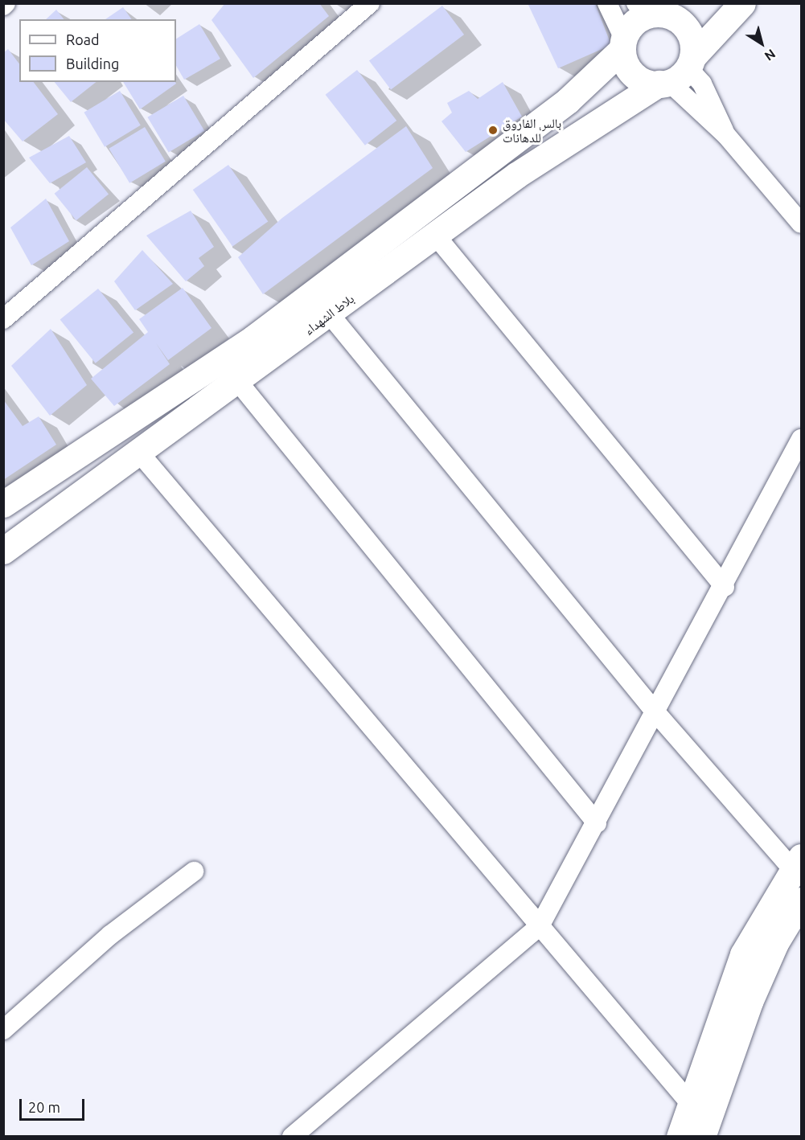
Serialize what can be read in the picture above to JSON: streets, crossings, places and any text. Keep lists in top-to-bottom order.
{
  "streets": {
    "main road": ["بلاط الشهداء"]
  },
  "places": ["بالس الفاروق للدهانات"],
  "legend": ["Road", "Building"],
  "scale_bar": "20 m",
  "north": "bottom right"
}
